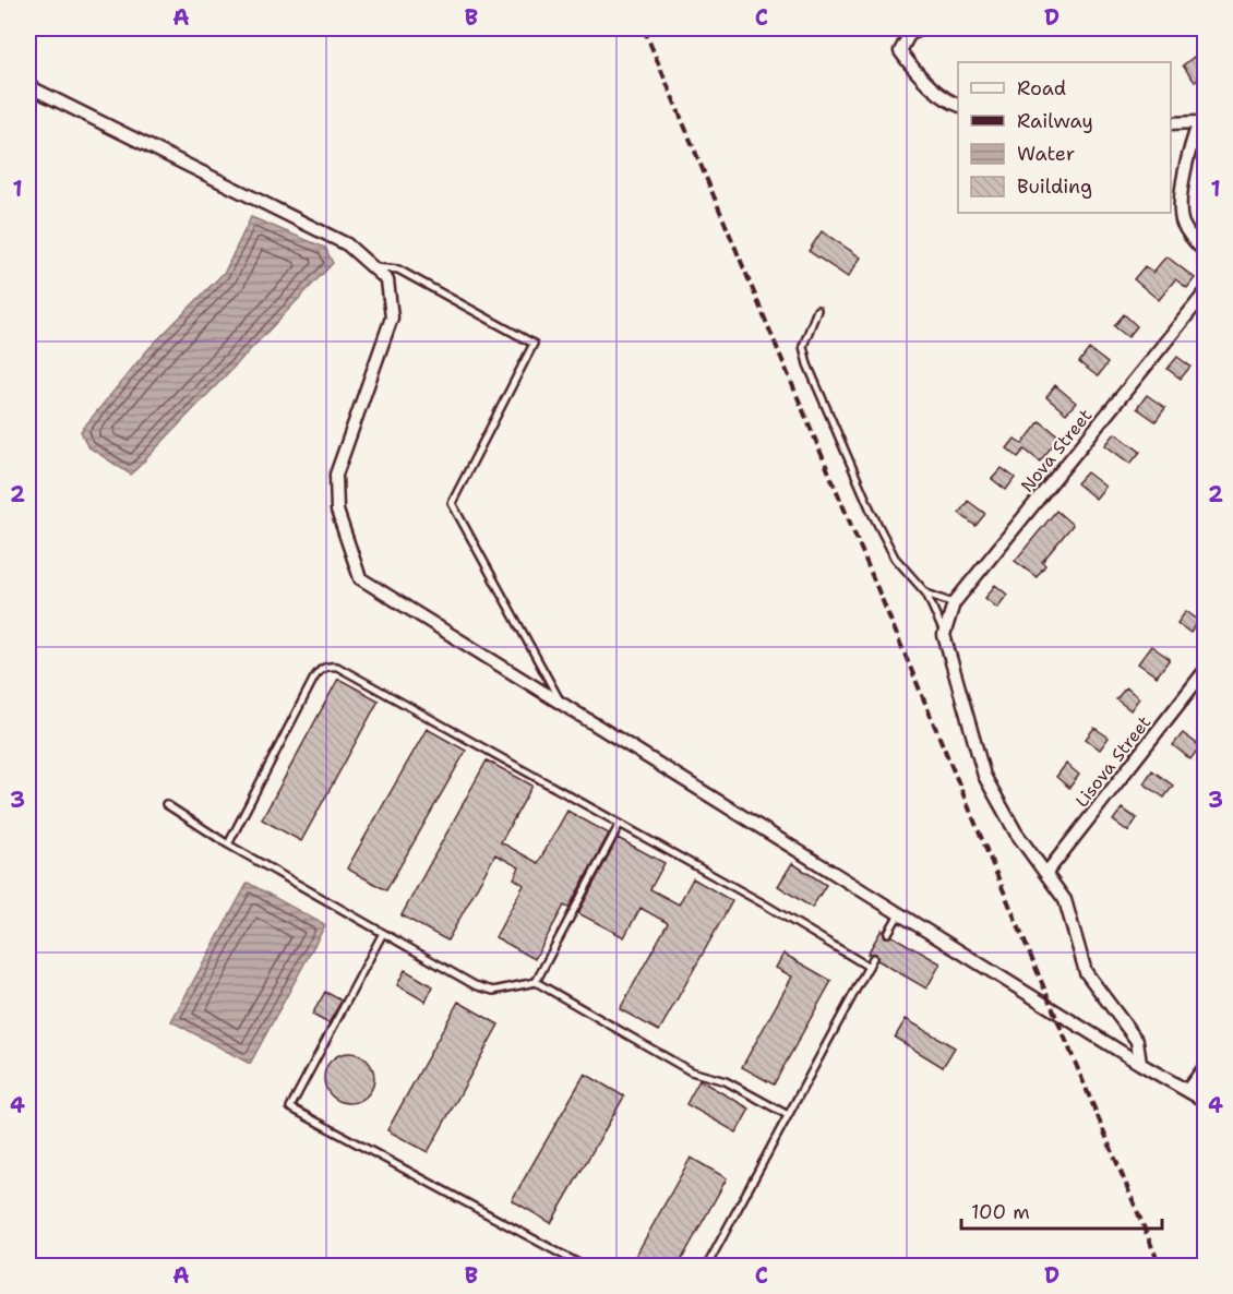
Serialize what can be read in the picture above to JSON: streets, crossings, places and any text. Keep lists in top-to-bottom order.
{
  "streets": {
    "street": ["Nova Street", "Lisova Street"]
  },
  "legend": [
    "Road",
    "Railway",
    "Water",
    "Building"
  ],
  "scale_bar": "100 m",
  "grid": {
    "columns": [
      "A",
      "B",
      "C",
      "D"
    ],
    "rows": [
      "1",
      "2",
      "3",
      "4"
    ]
  }
}
